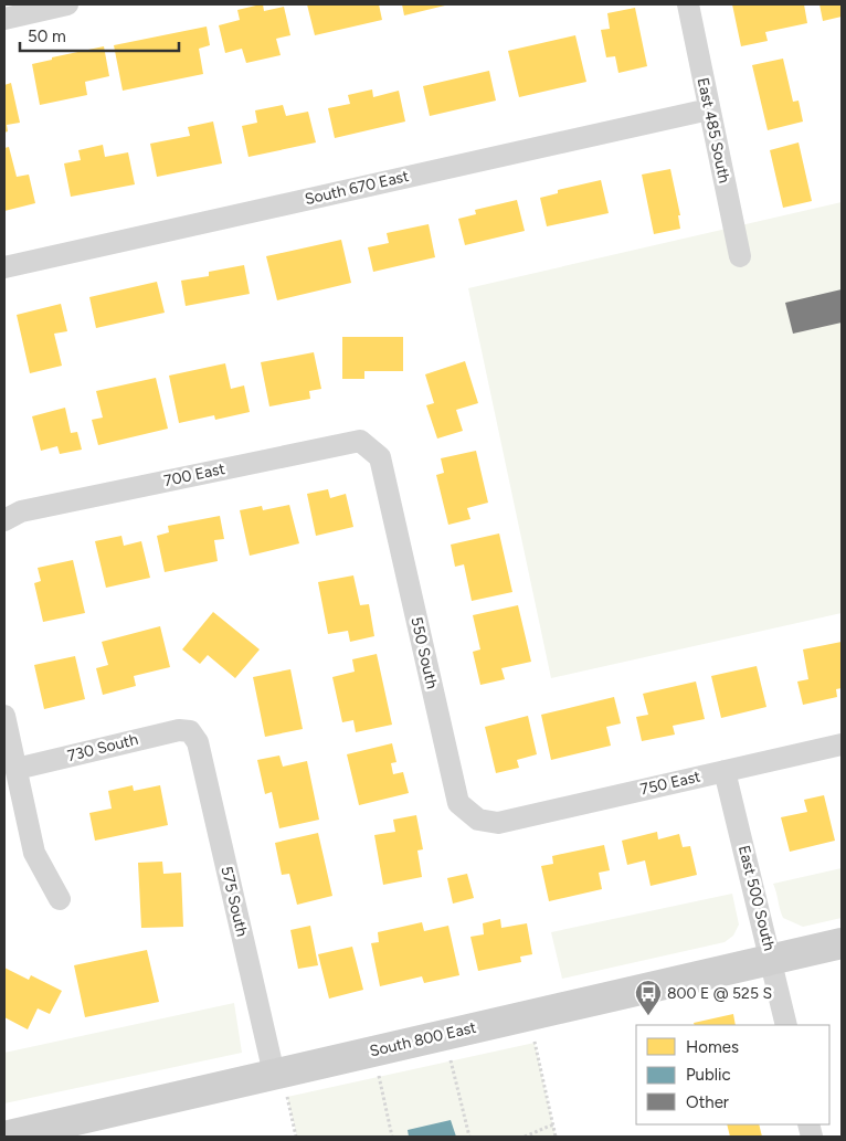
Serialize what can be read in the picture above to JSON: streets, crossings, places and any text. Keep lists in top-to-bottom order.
{
  "streets": {
    "main road": ["South 800 East"],
    "street": [
      "East 485 South",
      "South 670 East",
      "700 East",
      "550 South",
      "730 South",
      "750 East",
      "East 500 South",
      "575 South"
    ]
  },
  "crossings": [
    ["East 485 South", "South 670 East"],
    ["700 East", "550 South"],
    ["550 South", "750 East"],
    ["730 South", "575 South"],
    ["750 East", "East 500 South"],
    ["East 500 South", "South 800 East"],
    ["575 South", "South 800 East"]
  ],
  "places": {
    "bus stop": ["800 E @ 525 S"]
  },
  "legend": ["Homes", "Public", "Other"],
  "scale_bar": "50 m"
}
